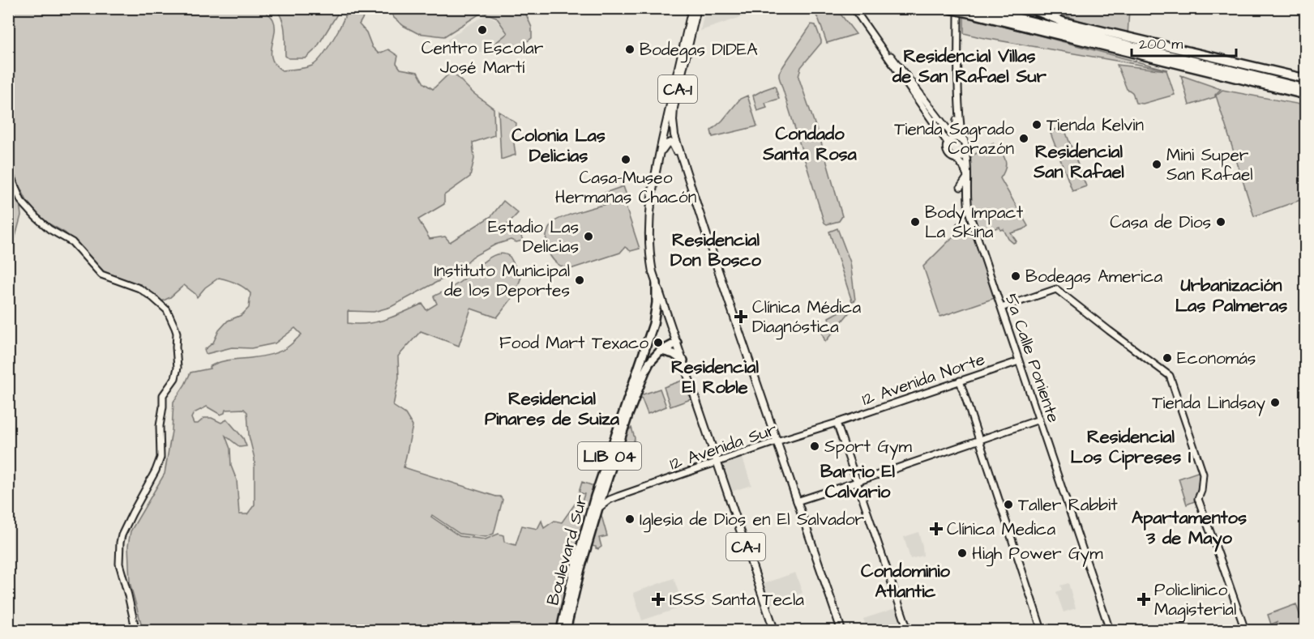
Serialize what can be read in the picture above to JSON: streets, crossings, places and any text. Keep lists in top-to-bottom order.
{
  "streets": {
    "highway": ["LIB 04", "Boulevard Sur"],
    "main road": [
      "CA-1",
      "5a Calle Poniente",
      "12 Avenida Norte",
      "12 Avenida Sur"
    ]
  },
  "crossings": [
    ["CA-1", "12 Avenida Sur"],
    ["CA-1", "Boulevard Sur"],
    ["5a Calle Poniente", "12 Avenida Norte"],
    ["12 Avenida Norte", "12 Avenida Sur"],
    ["12 Avenida Sur", "Boulevard Sur"]
  ],
  "districts": [
    "Residencial Villas de San Rafael Sur",
    "Condado Santa Rosa",
    "Colonia Las Delicias",
    "Residencial San Rafael",
    "Residencial Don Bosco",
    "Urbanización Las Palmeras",
    "Residencial El Roble",
    "Residencial Pinares de Suiza",
    "Residencial Los Cipreses I",
    "Barrio El Calvario",
    "Apartamentos 3 de Mayo",
    "Condominio Atlantic"
  ],
  "places": {
    "other": [
      "Centro Escolar José Martí",
      "Bodegas DIDEA",
      "Tienda Kelvin",
      "Tienda Sagrado Corazón",
      "Casa-Museo Hermanas Chacón",
      "Mini Super San Rafael",
      "Body Impact La Skina",
      "Casa de Dios",
      "Estadio Las Delicias",
      "Bodegas America",
      "Instituto Municipal de los Deportes",
      "Food Mart Texaco",
      "Economás",
      "Tienda Lindsay",
      "Sport Gym",
      "Taller Rabbit",
      "Iglesia de Dios en El Salvador",
      "High Power Gym"
    ],
    "health": [
      "Clínica Médica Diagnóstica",
      "Clínica Medica",
      "ISSS Santa Tecla",
      "Policlinico Magisterial"
    ]
  },
  "scale_bar": "200 m"
}
